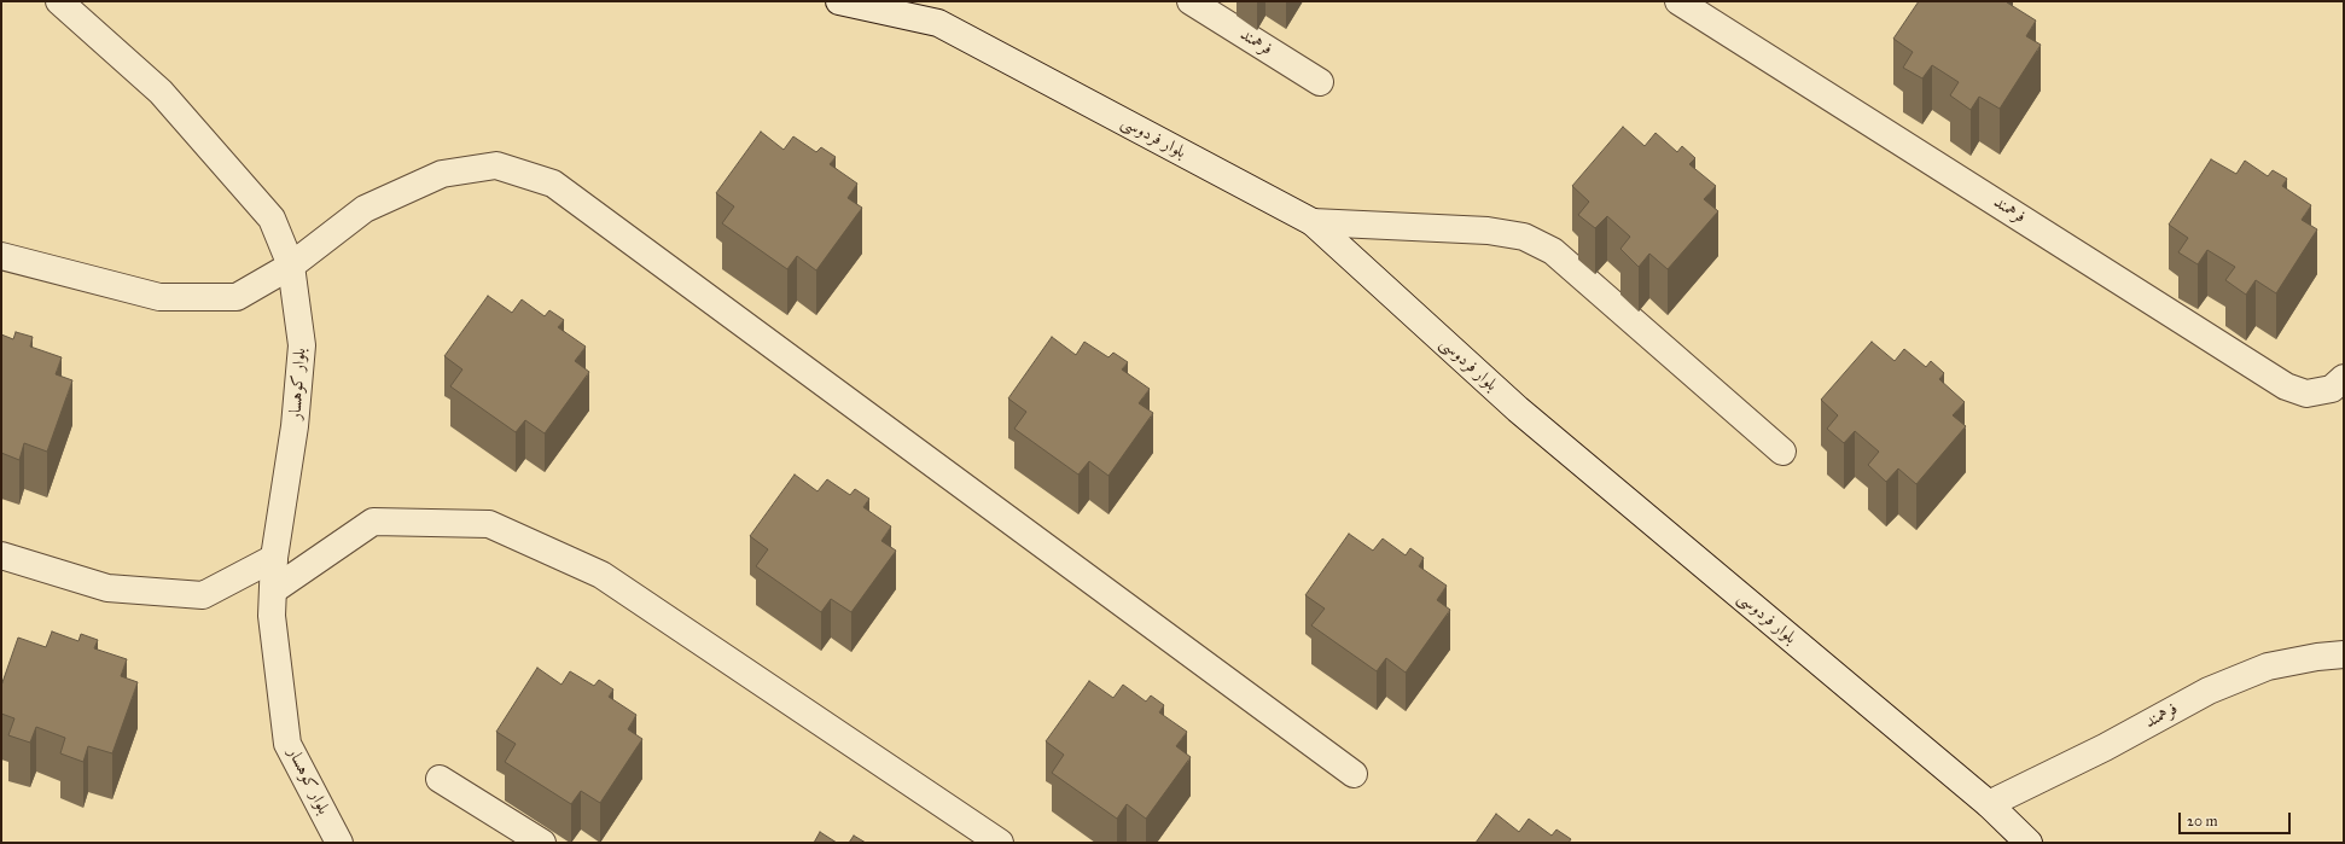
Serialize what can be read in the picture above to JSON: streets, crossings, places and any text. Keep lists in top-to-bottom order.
{
  "streets": {
    "street": ["فرهمند", "بلوار فردوسی", "بلوار کوهسار"]
  },
  "crossings": [
    ["فرهمند", "بلوار فردوسی"]
  ],
  "scale_bar": "20 m"
}
